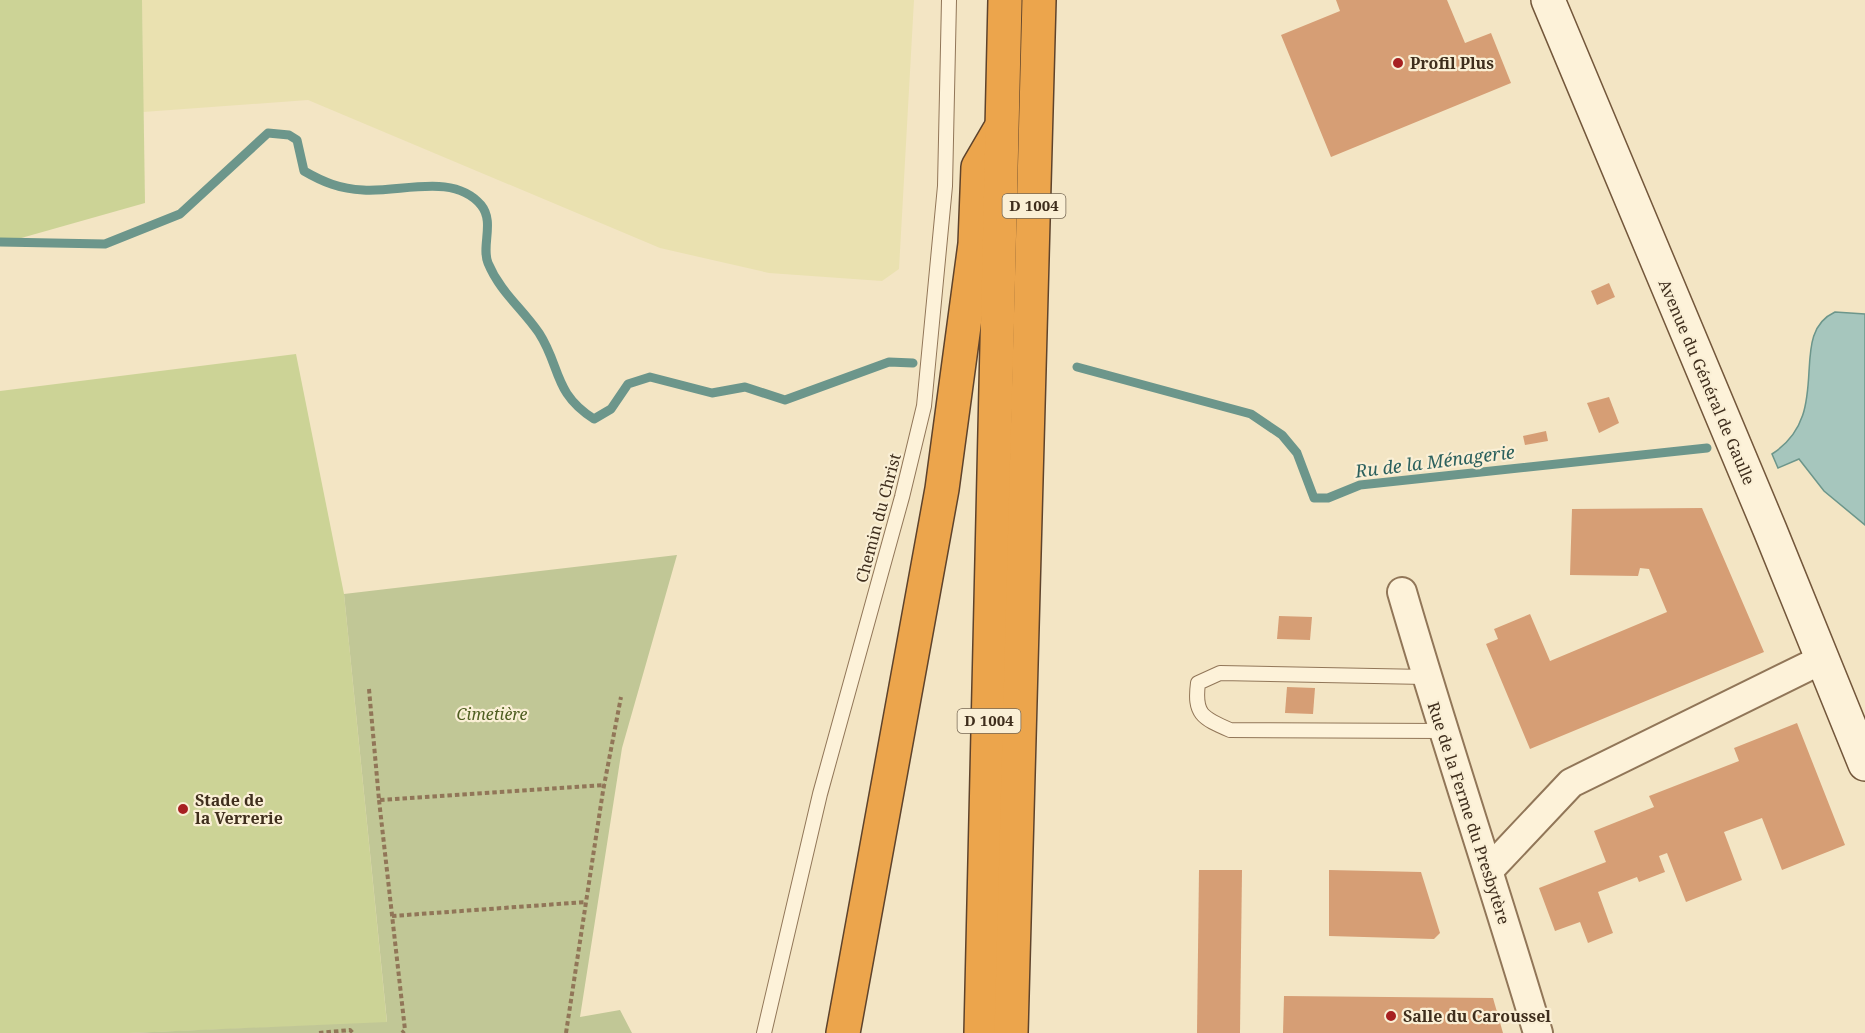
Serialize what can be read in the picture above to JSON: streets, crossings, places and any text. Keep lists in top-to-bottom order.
{
  "streets": {
    "highway": ["D 1004"],
    "main road": ["Avenue du Général de Gaulle"],
    "street": ["Rue de la Ferme du Presbytère"],
    "lane": ["Chemin du Christ"]
  },
  "water": ["Ru de la Ménagerie"],
  "parks": ["Cimetière"],
  "places": ["Profil Plus", "Stade de la Verrerie", "Salle du Caroussel"]
}
